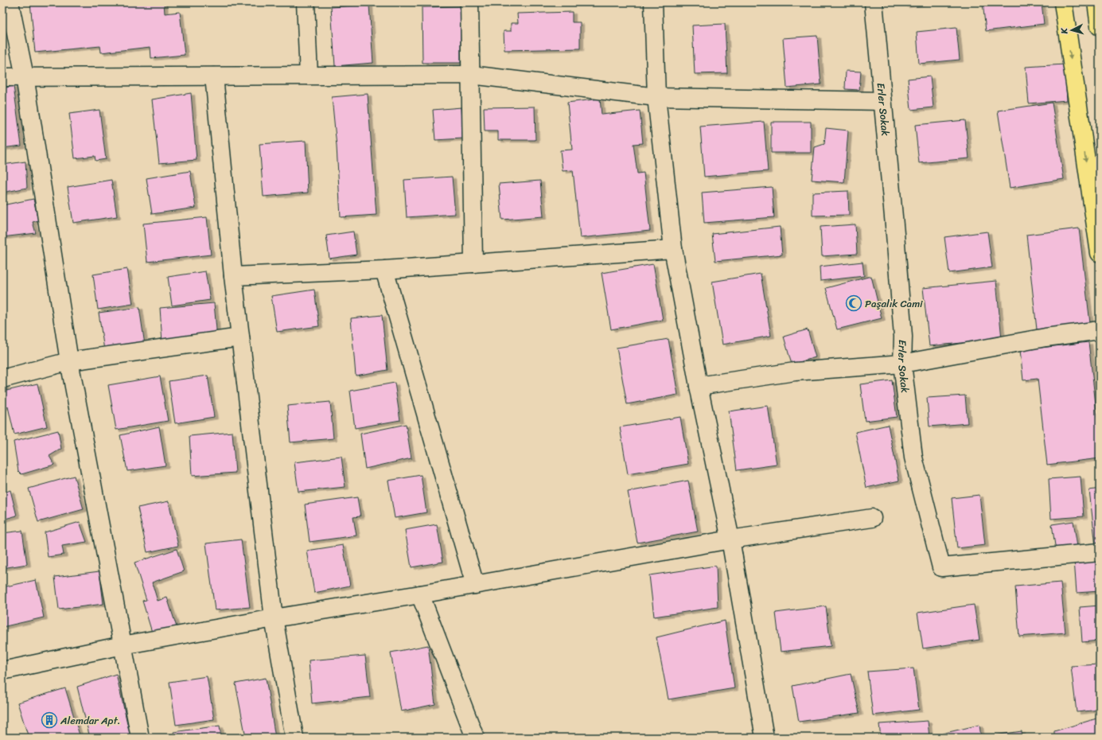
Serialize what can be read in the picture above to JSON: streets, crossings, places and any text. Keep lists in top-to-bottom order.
{
  "streets": {
    "street": ["Erler Sokak"]
  },
  "places": {
    "mosque": ["Paşalık Cami"],
    "building": ["Alemdar Apt."]
  },
  "north": "left"
}
